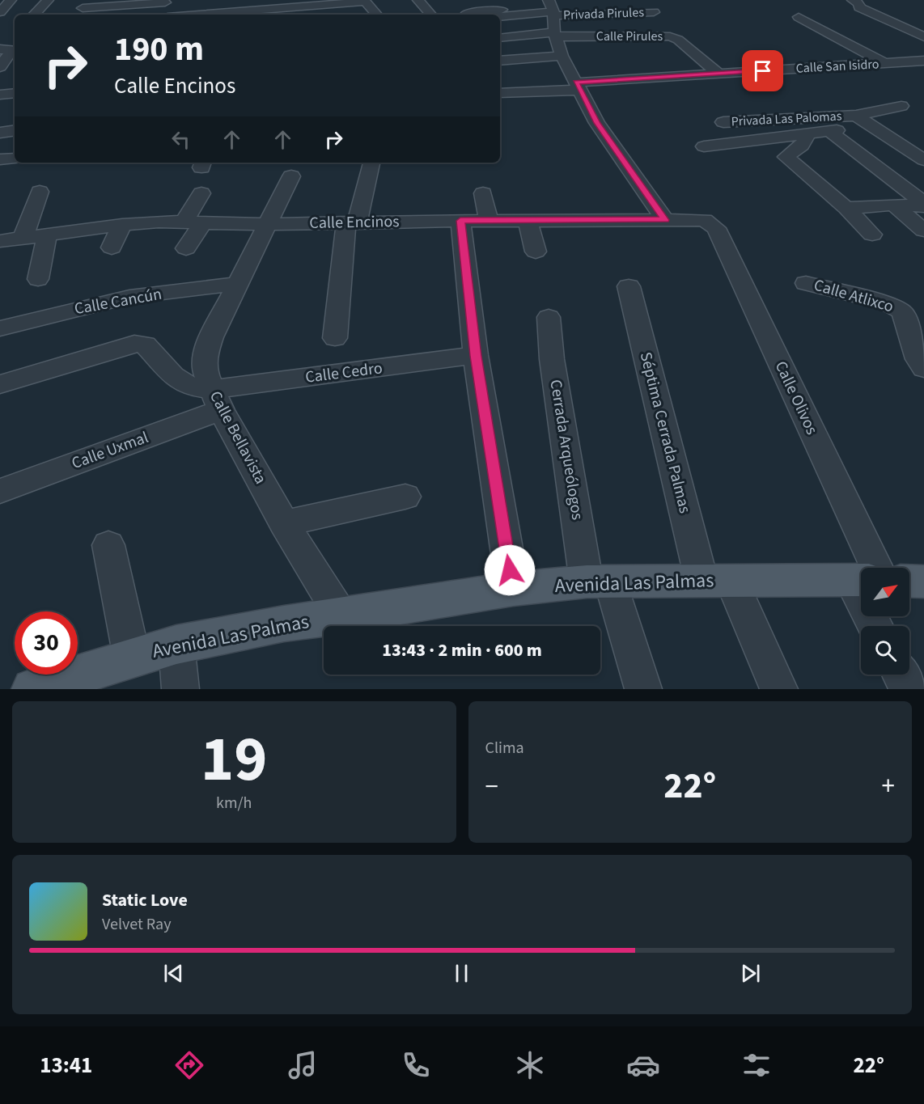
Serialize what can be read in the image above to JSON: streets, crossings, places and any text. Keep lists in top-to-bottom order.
{
  "streets": {
    "main road": ["Avenida Las Palmas"],
    "street": [
      "Privada Pirules",
      "Calle Pirules",
      "Calle San Isidro",
      "Privada Las Palomas",
      "Calle Encinos",
      "Calle Atlixco",
      "Calle Cancún",
      "Calle Cedro",
      "Calle Olivos",
      "Séptima Cerrada Palmas",
      "Calle Bellavista",
      "Cerrada Arqueólogos",
      "Calle Uxmal"
    ]
  },
  "crossings": [
    ["Calle Pirules", "Calle San Isidro"],
    ["Calle Encinos", "Calle Olivos"],
    ["Calle Encinos", "Calle Bellavista"],
    ["Calle Cancún", "Calle Bellavista"],
    ["Calle Cedro", "Calle Bellavista"],
    ["Calle Cedro", "Calle Uxmal"],
    ["Séptima Cerrada Palmas", "Avenida Las Palmas"],
    ["Calle Bellavista", "Calle Uxmal"],
    ["Calle Bellavista", "Avenida Las Palmas"],
    ["Cerrada Arqueólogos", "Avenida Las Palmas"]
  ],
  "north": "top right",
  "page": {
    "turn": ["190 m", "Calle Encinos"],
    "limit": "30",
    "trip": "13:43 · 2 min · 600 m",
    "tile": [
      ["19", "km/h"],
      "Clima"
    ],
    "heat": ["−", "22°", "+"],
    "song": ["Static Love", "Velvet Ray"],
    "tabs": ["13:41", "22°"]
  }
}
